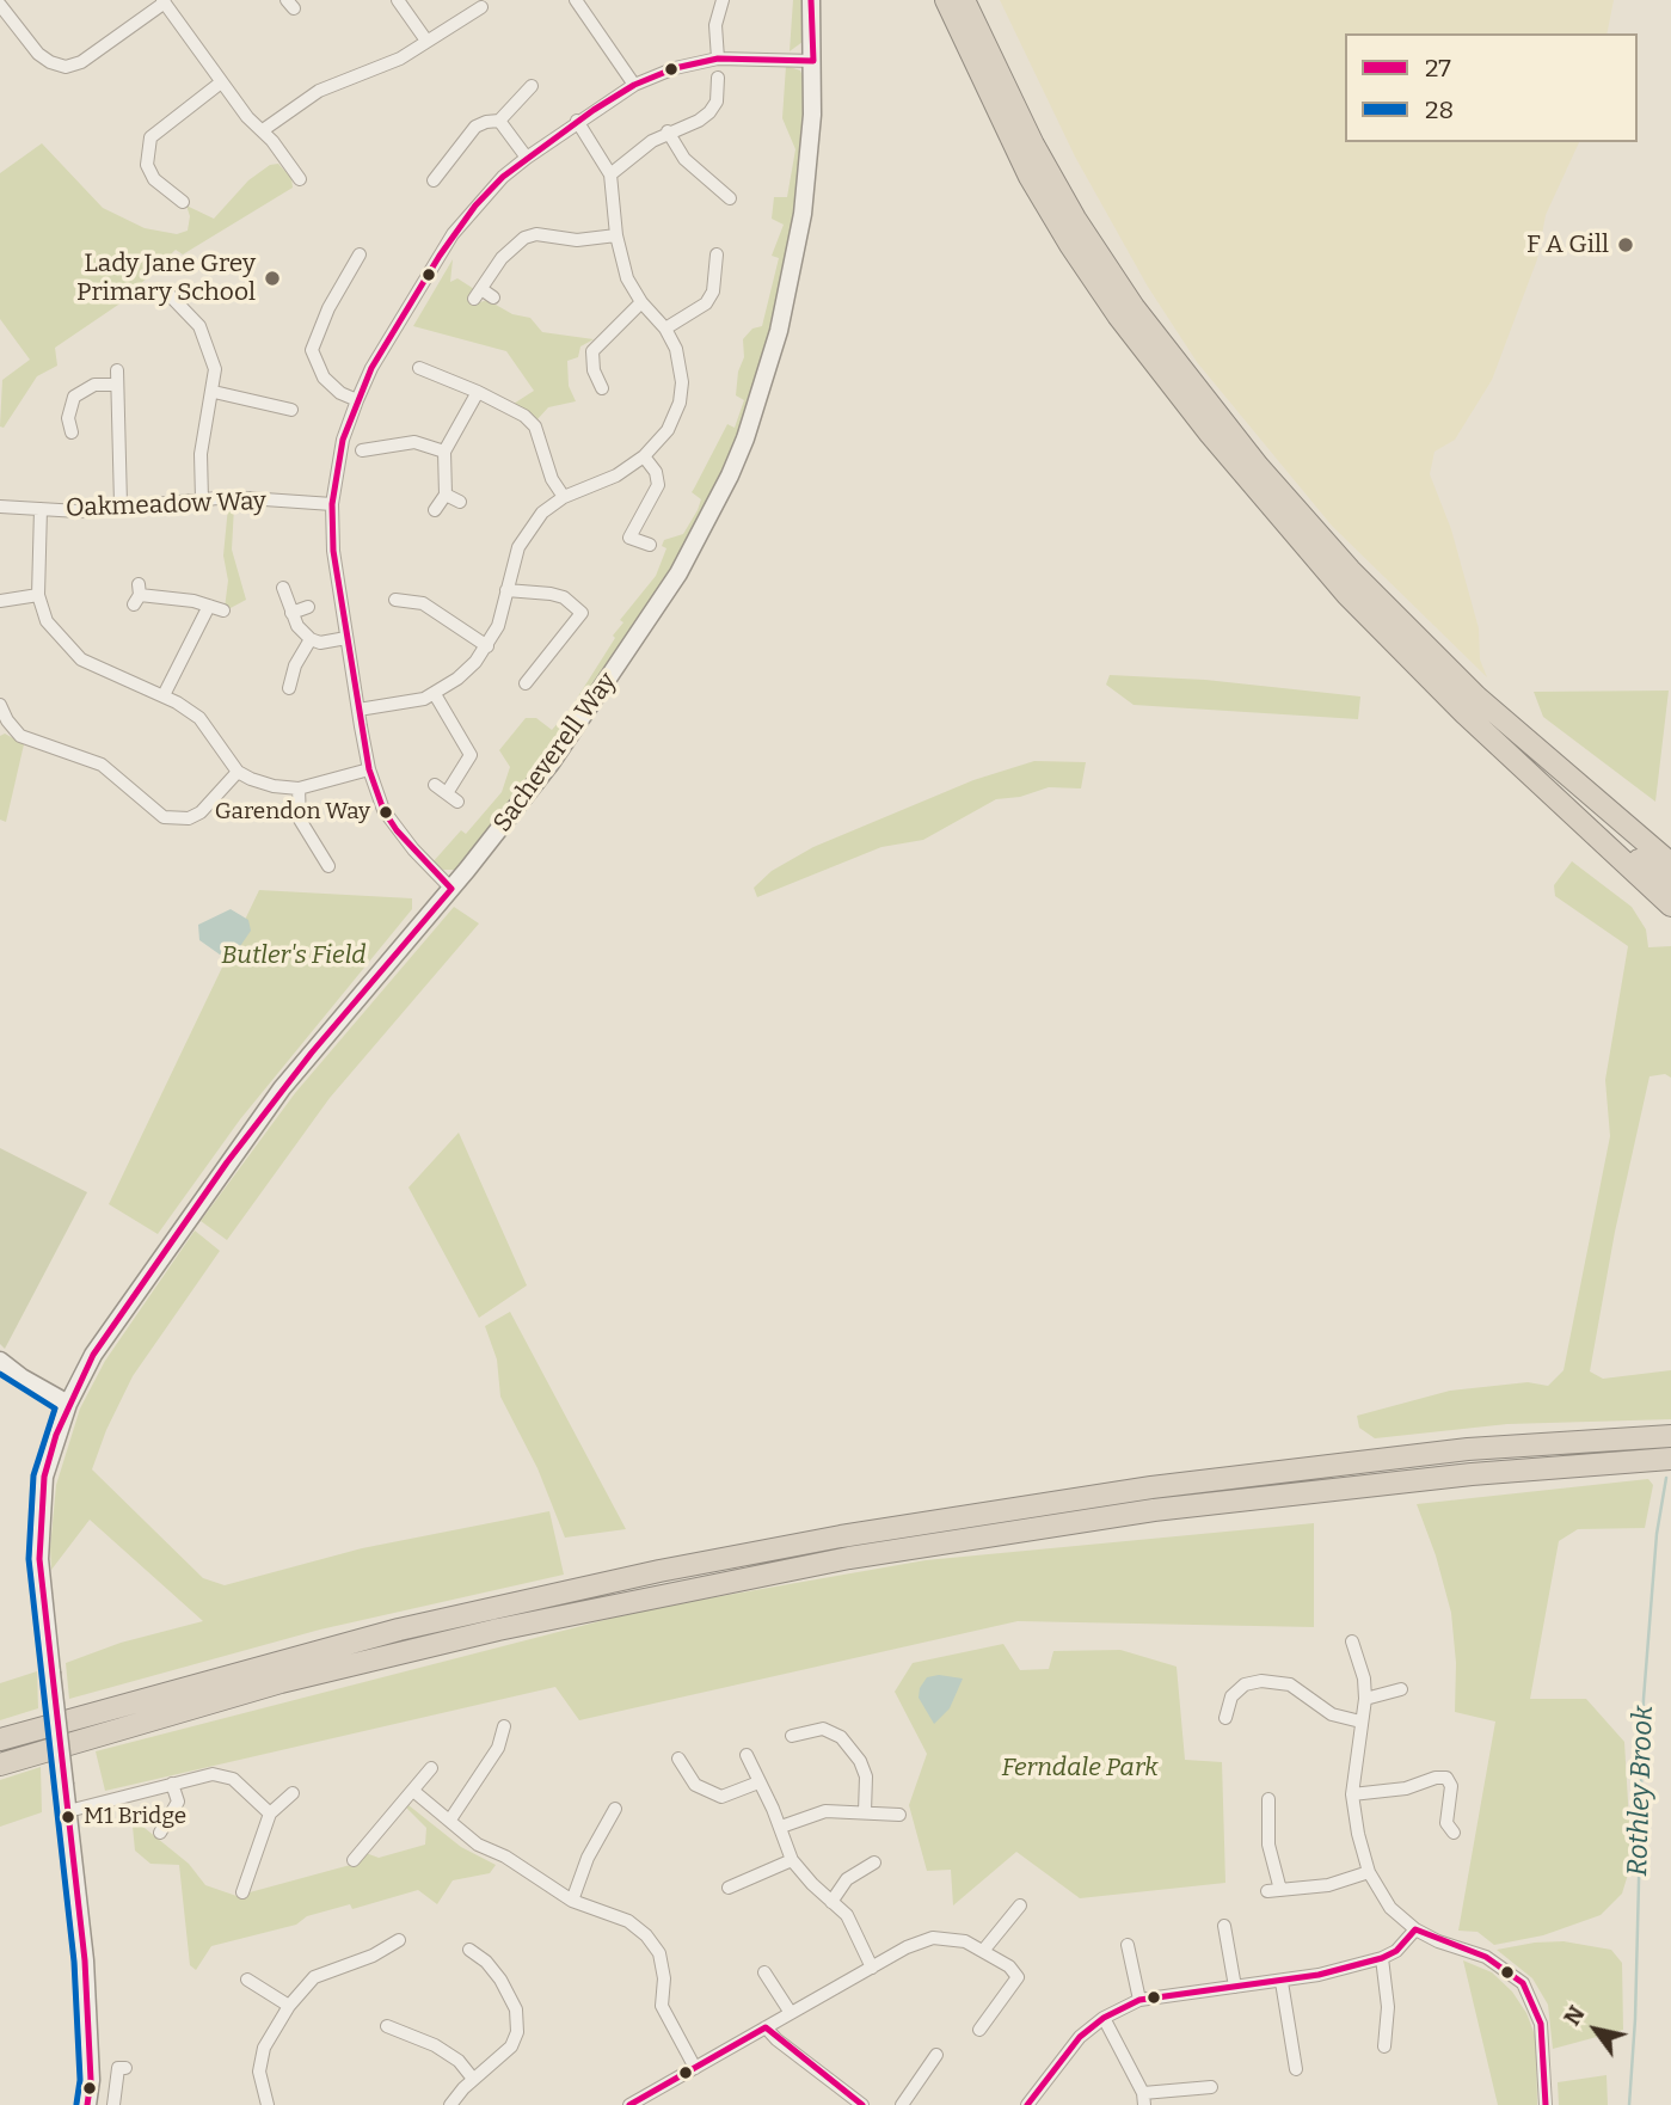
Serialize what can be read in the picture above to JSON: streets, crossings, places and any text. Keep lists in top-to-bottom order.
{
  "streets": {
    "street": ["Oakmeadow Way", "Sacheverell Way"]
  },
  "water": ["Rothley Brook"],
  "parks": ["Butler's Field", "Ferndale Park"],
  "places": [
    "F A Gill",
    "Lady Jane Grey Primary School",
    "Garendon Way",
    "M1 Bridge"
  ],
  "lines": ["transit line 27", "transit line 28"],
  "legend": ["27", "28"],
  "north": "top left"
}
